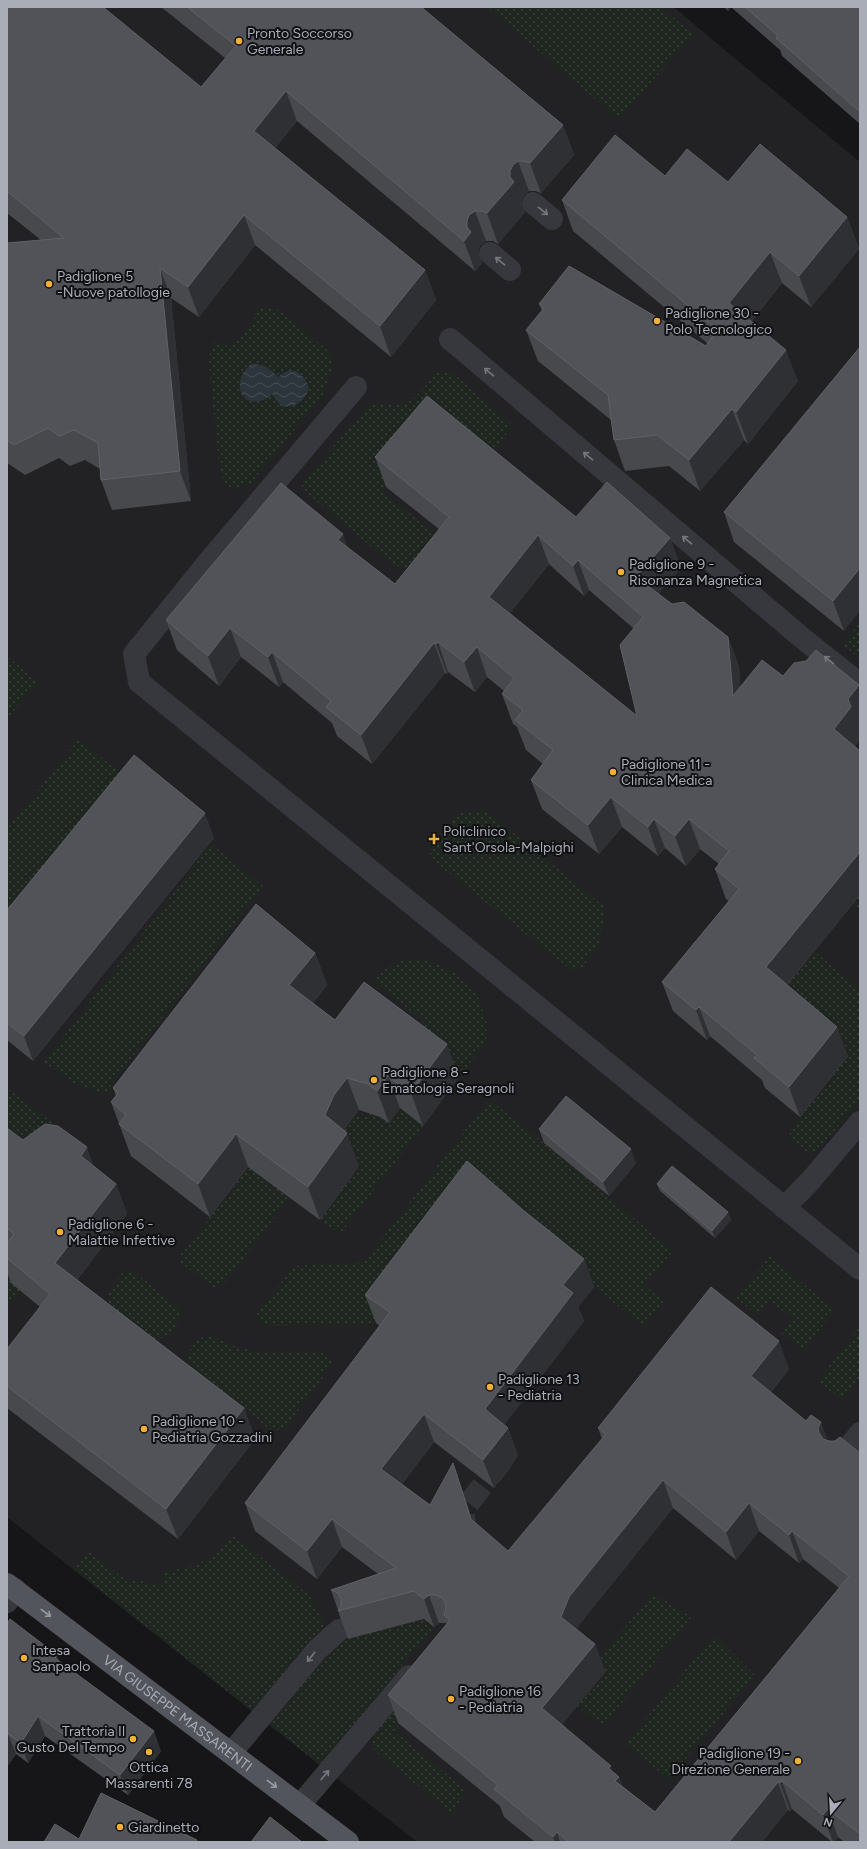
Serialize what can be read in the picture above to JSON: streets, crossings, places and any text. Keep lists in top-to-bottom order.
{
  "streets": {
    "main road": ["VIA GIUSEPPE MASSARENTI"]
  },
  "one_way": ["VIA GIUSEPPE MASSARENTI"],
  "places": {
    "other": [
      "Pronto Soccorso Generale",
      "Padiglione 5 -Nuove patollogie",
      "Padiglione 30 - Polo Tecnologico",
      "Padiglione 9 - Risonanza Magnetica",
      "Padiglione 11 - Clinica Medica",
      "Padiglione 8 - Ematologia Seragnoli",
      "Padiglione 6 - Malattie Infettive",
      "Padiglione 13 - Pediatria",
      "Padiglione 10 - Pediatria Gozzadini",
      "Intesa Sanpaolo",
      "Padiglione 16 - Pediatria",
      "Trattoria Il Gusto Del Tempo",
      "Ottica Massarenti 78",
      "Padiglione 19 - Direzione Generale",
      "Giardinetto"
    ],
    "health": ["Policlinico Sant'Orsola-Malpighi"]
  },
  "north": "bottom"
}
